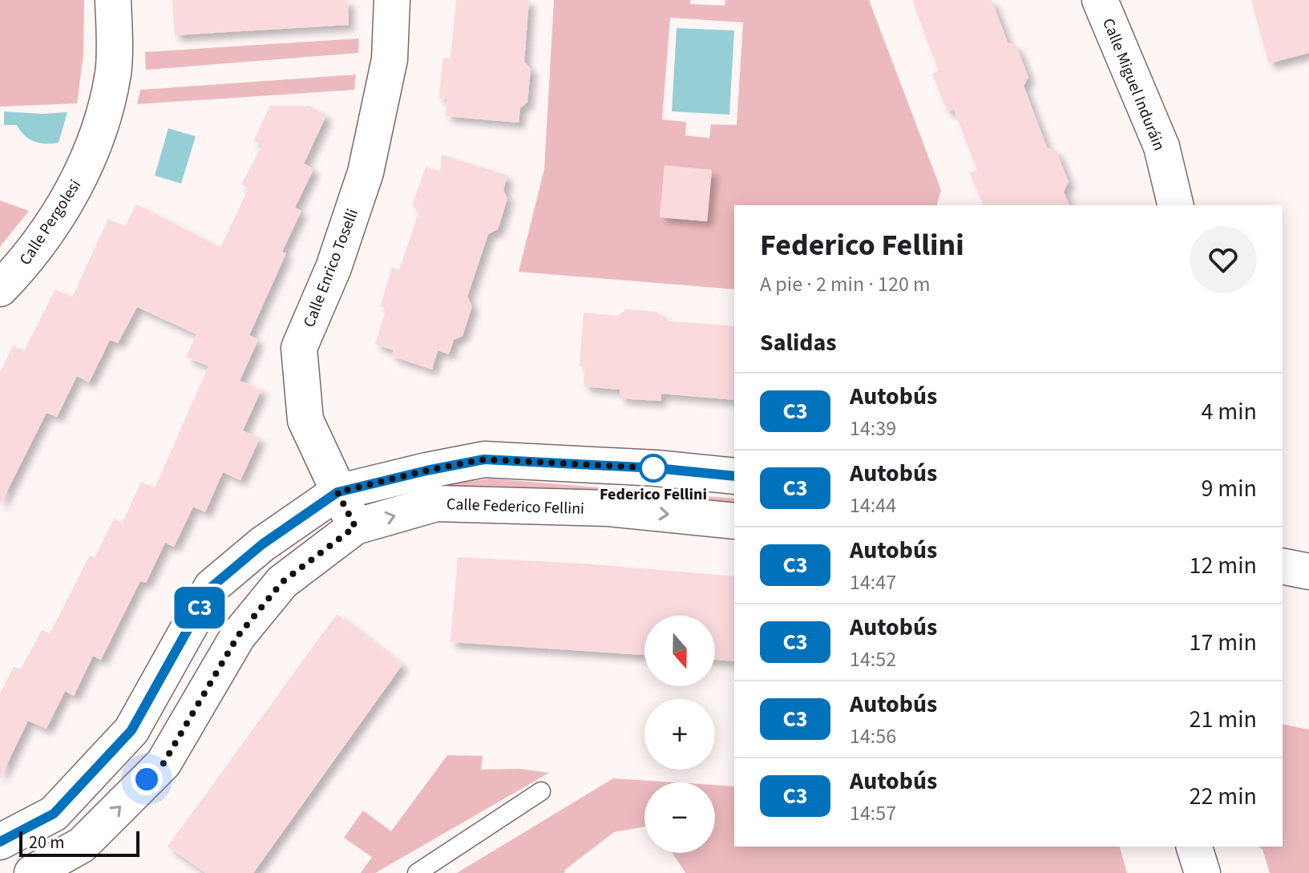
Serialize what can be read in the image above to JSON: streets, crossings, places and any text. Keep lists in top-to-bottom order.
{
  "streets": {
    "street": [
      "Calle Miguel Induráin",
      "Calle Pergolesi",
      "Calle Enrico Toselli",
      "Calle Federico Fellini"
    ]
  },
  "crossings": [
    ["Calle Enrico Toselli", "Calle Federico Fellini"]
  ],
  "places": ["Federico Fellini"],
  "lines": ["bus line C3"],
  "scale_bar": "20 m",
  "north": "bottom",
  "page": {
    "on_map": "C3",
    "heading": [
      ["Federico Fellini", "A pie · 2 min · 120 m"],
      "Salidas"
    ],
    "list": [
      {
        "mark": "C3",
        "name": "Autobús",
        "note": "14:39",
        "value": "4 min"
      },
      {
        "mark": "C3",
        "name": "Autobús",
        "note": "14:44",
        "value": "9 min"
      },
      {
        "mark": "C3",
        "name": "Autobús",
        "note": "14:47",
        "value": "12 min"
      },
      {
        "mark": "C3",
        "name": "Autobús",
        "note": "14:52",
        "value": "17 min"
      },
      {
        "mark": "C3",
        "name": "Autobús",
        "note": "14:56",
        "value": "21 min"
      },
      {
        "mark": "C3",
        "name": "Autobús",
        "note": "14:57",
        "value": "22 min"
      }
    ],
    "map_buttons": ["+", "−"],
    "scale": "20 m"
  }
}
